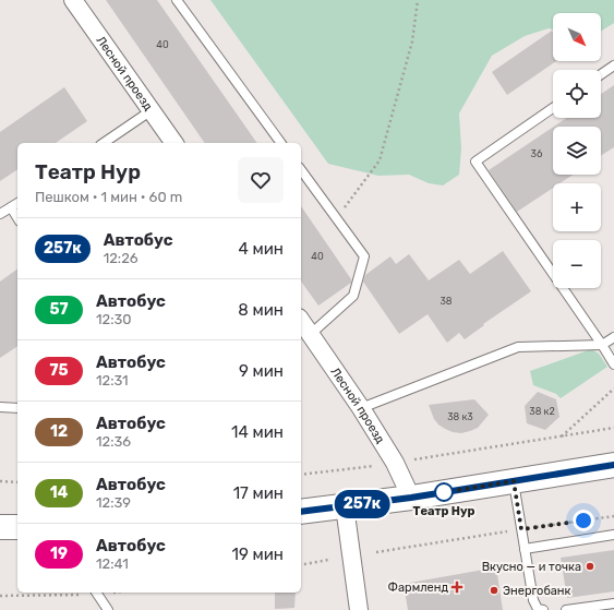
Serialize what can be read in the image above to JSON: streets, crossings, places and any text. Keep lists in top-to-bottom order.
{
  "streets": {
    "street": ["Лесной проезд"]
  },
  "places": {
    "other": ["Театр Нур", "Вкусно — и точка", "Энергобанк"],
    "health": ["Фармленд"]
  },
  "lines": ["bus line 257к"],
  "house_numbers": [
    "40",
    "36",
    "40",
    "38",
    "38 к2",
    "38 к3"
  ],
  "north": "bottom right",
  "page": {
    "on_map": "257к",
    "map_buttons": ["+", "−"],
    "heading": ["Театр Нур", "Пешком · 1 мин · 60 m"],
    "list": [
      {
        "mark": "257к",
        "name": "Автобус",
        "note": "12:26",
        "value": "4 мин"
      },
      {
        "mark": "57",
        "name": "Автобус",
        "note": "12:30",
        "value": "8 мин"
      },
      {
        "mark": "75",
        "name": "Автобус",
        "note": "12:31",
        "value": "9 мин"
      },
      {
        "mark": "12",
        "name": "Автобус",
        "note": "12:36",
        "value": "14 мин"
      },
      {
        "mark": "14",
        "name": "Автобус",
        "note": "12:39",
        "value": "17 мин"
      },
      {
        "mark": "19",
        "name": "Автобус",
        "note": "12:41",
        "value": "19 мин"
      }
    ]
  }
}
